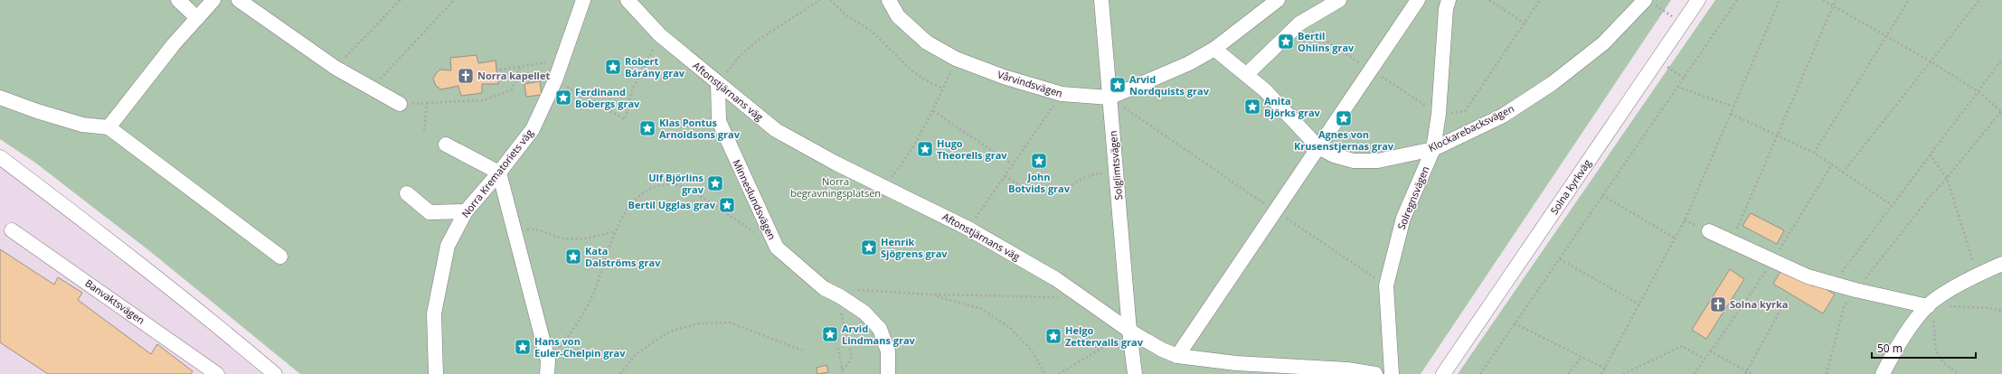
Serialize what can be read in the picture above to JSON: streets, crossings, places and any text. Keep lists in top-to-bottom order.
{
  "streets": {
    "street": [
      "Vårvindsvägen",
      "Aftonstjärnans väg",
      "Klockarebacksvägen",
      "Solglimtsvägen",
      "Norra Krematoriets väg",
      "Solna kyrkväg",
      "Solregnsvägen",
      "Minneslundsvägen",
      "Banvaktsvägen"
    ]
  },
  "crossings": [
    ["Vårvindsvägen", "Klockarebacksvägen"],
    ["Vårvindsvägen", "Solglimtsvägen"],
    ["Aftonstjärnans väg", "Solglimtsvägen"],
    ["Aftonstjärnans väg", "Minneslundsvägen"],
    ["Klockarebacksvägen", "Solregnsvägen"]
  ],
  "parks": ["Norra begravningsplatsen"],
  "places": {
    "place": [
      "Bertil Ohlins grav",
      "Robert Bárány grav",
      "Arvid Nordquists grav",
      "Ferdinand Bobergs grav",
      "Anita Björks grav",
      "Agnes von Krusenstjernas grav",
      "Klas Pontus Arnoldsons grav",
      "Hugo Theorells grav",
      "John Botvids grav",
      "Ulf Björlins grav",
      "Bertil Ugglas grav",
      "Henrik Sjögrens grav",
      "Kata Dalströms grav",
      "Arvid Lindmans grav",
      "Helgo Zettervalls grav",
      "Hans von Euler-Chelpin grav"
    ],
    "church": ["Norra kapellet", "Solna kyrka"]
  },
  "scale_bar": "50 m"
}
